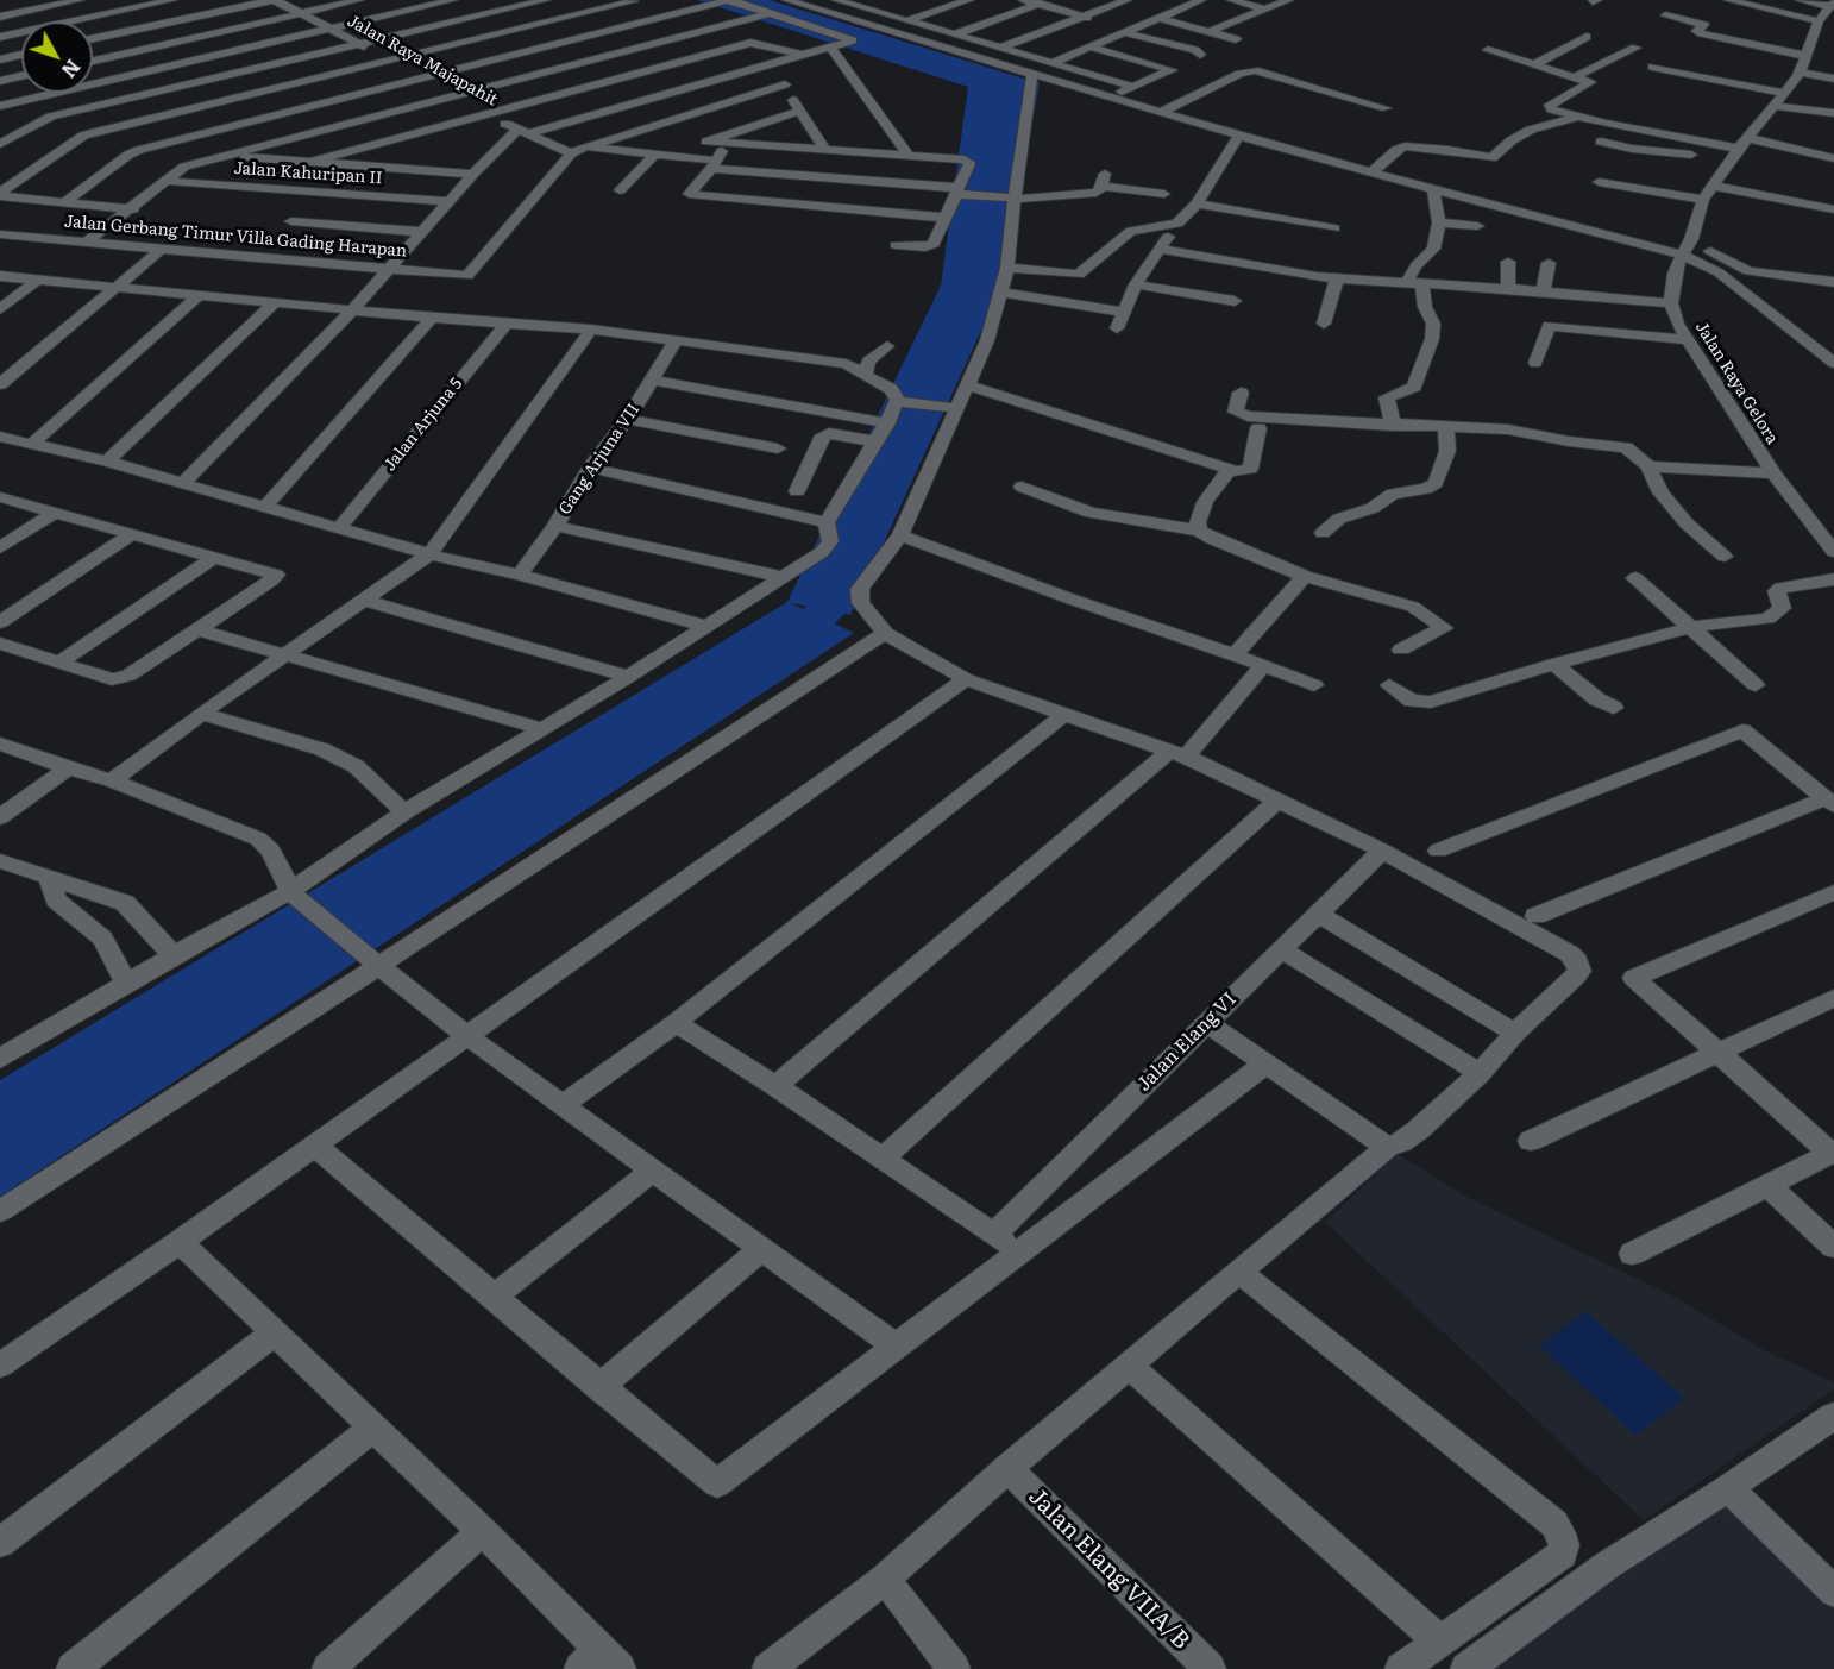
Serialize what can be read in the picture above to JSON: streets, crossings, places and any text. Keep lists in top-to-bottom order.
{
  "streets": {
    "street": [
      "Jalan Raya Majapahit",
      "Jalan Kahuripan II",
      "Jalan Gerbang Timur Villa Gading Harapan",
      "Jalan Raya Gelora",
      "Jalan Arjuna 5",
      "Gang Arjuna VII",
      "Jalan Elang VI",
      "Jalan Elang VIIA/B"
    ]
  },
  "crossings": [
    ["Jalan Raya Majapahit", "Jalan Gerbang Timur Villa Gading Harapan"]
  ],
  "north": "bottom right"
}
